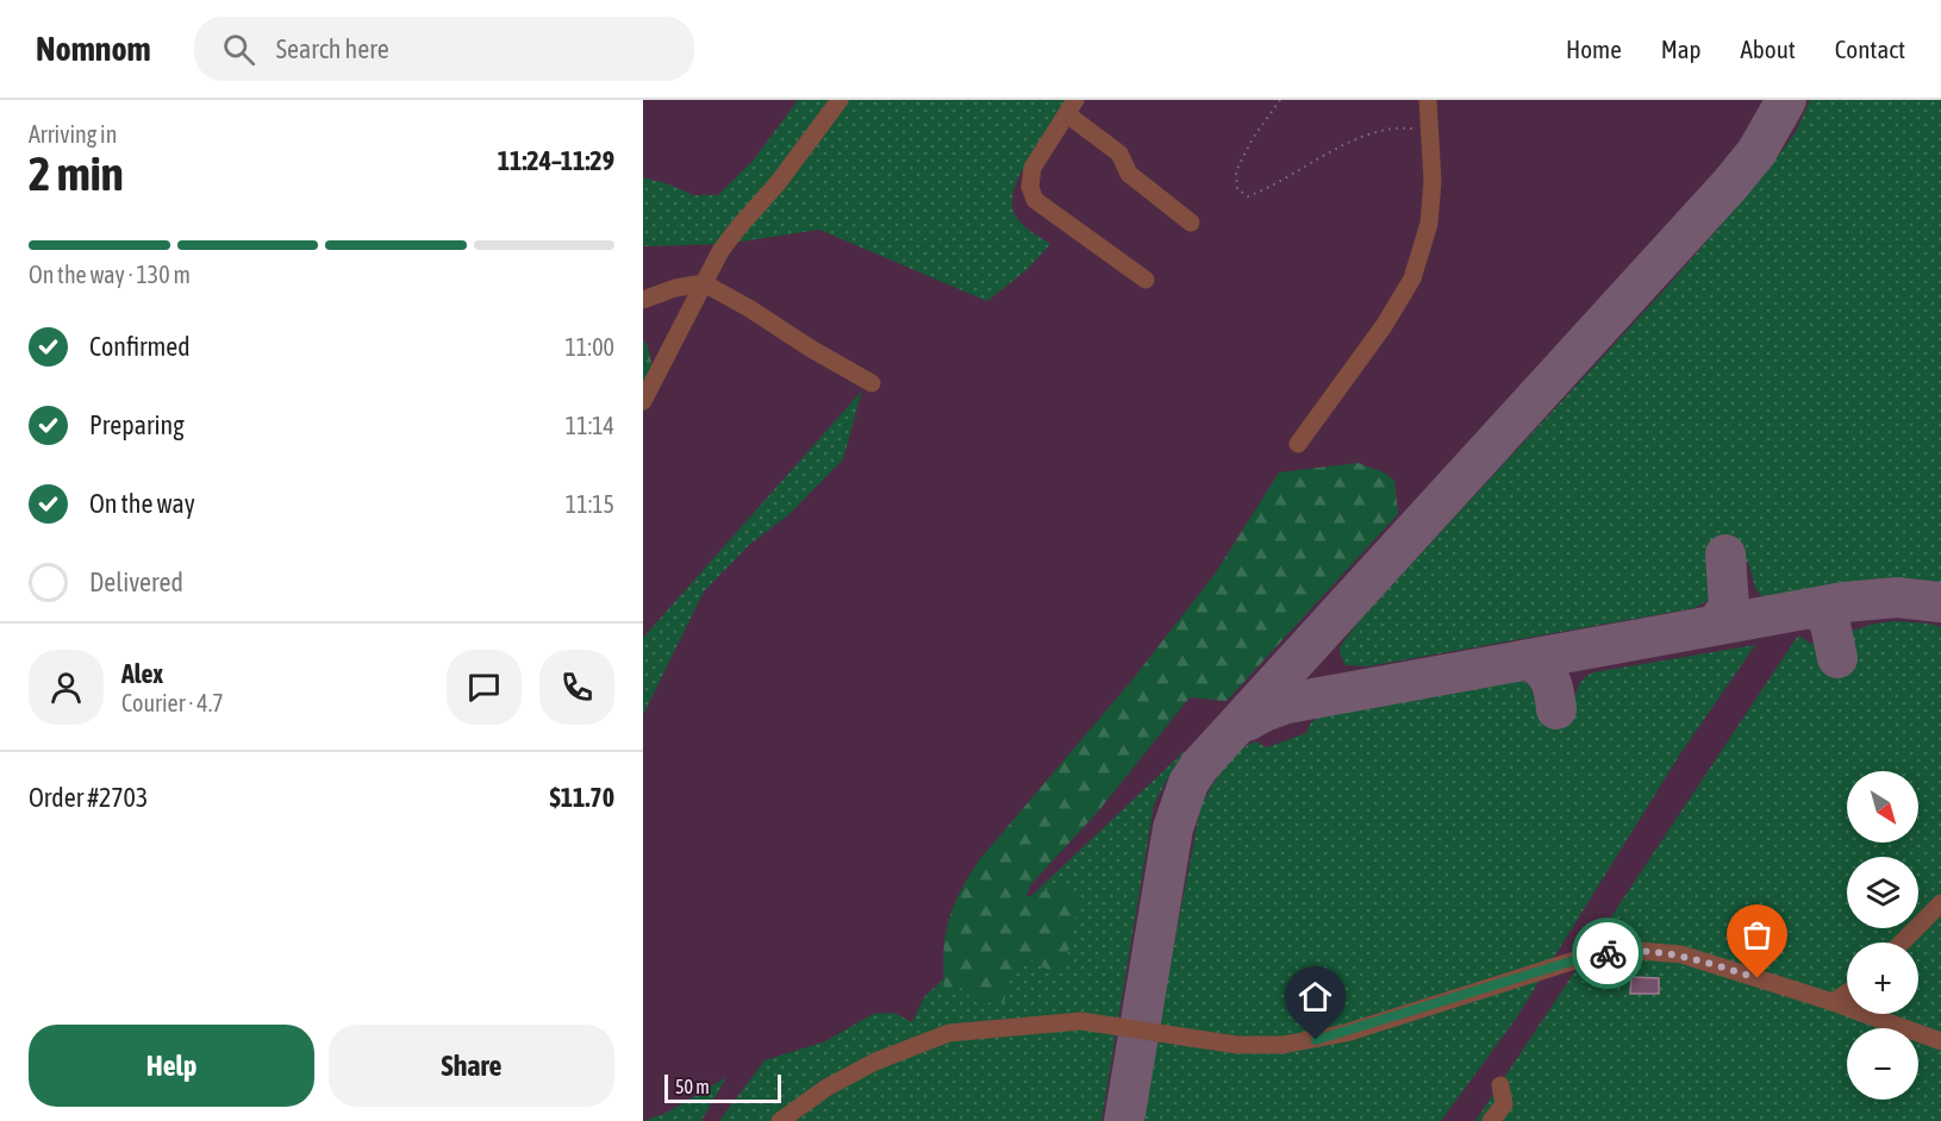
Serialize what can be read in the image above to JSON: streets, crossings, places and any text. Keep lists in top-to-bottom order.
{
  "scale_bar": "50 m",
  "north": "bottom right",
  "page": {
    "header": "Nomnom",
    "search": "Search here",
    "nav": [
      "Home",
      "Map",
      "About",
      "Contact"
    ],
    "heading": ["2 min", "Arriving in", "11:24–11:29"],
    "panel": [
      "Alex",
      "Courier · 4.7",
      "Order #2703",
      "$11.70"
    ],
    "bar": "On the way · 130 m",
    "list": [
      ["Confirmed", "11:00"],
      ["Preparing", "11:14"],
      ["On the way", "11:15"],
      "Delivered"
    ],
    "map_buttons": ["+", "−"],
    "buttons": ["Help", "Share"],
    "scale": "50 m"
  }
}
